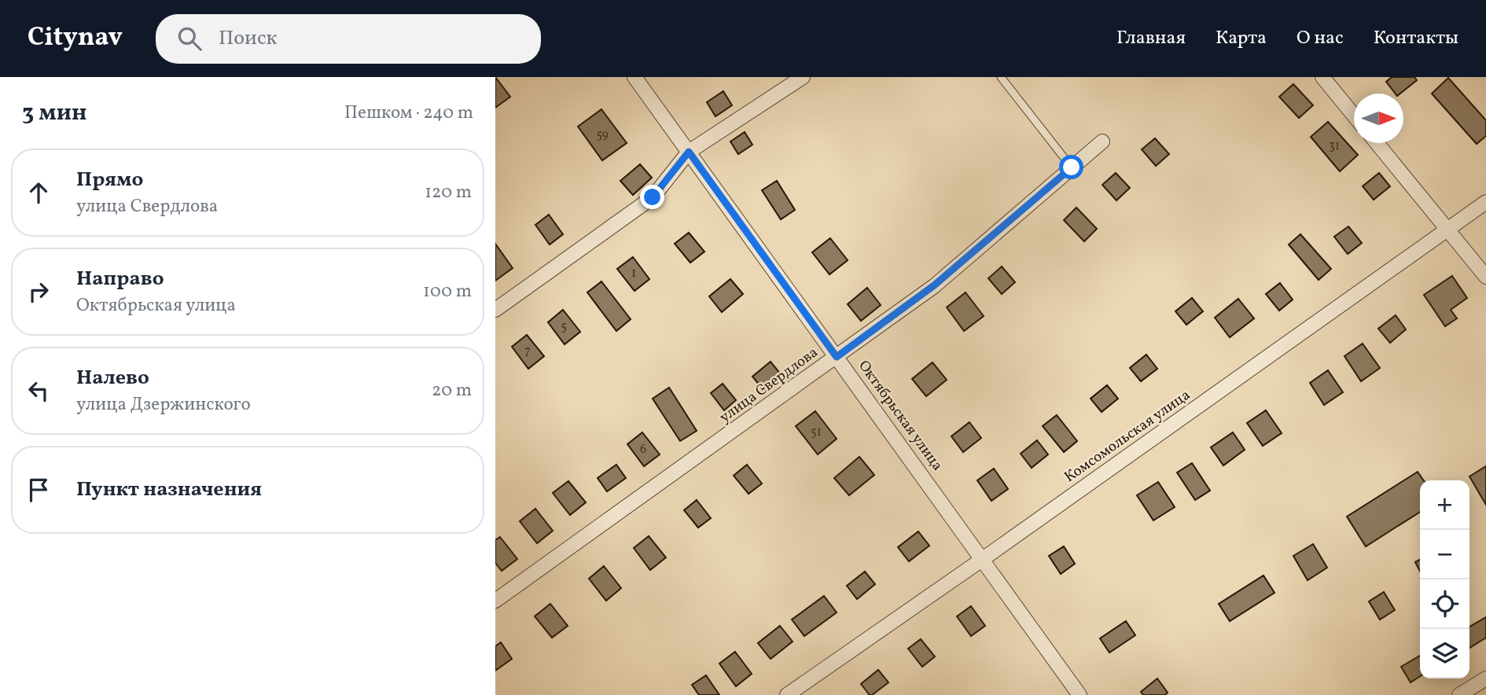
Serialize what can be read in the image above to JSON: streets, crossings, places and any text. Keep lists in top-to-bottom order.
{
  "streets": {
    "street": ["улица Свердлова", "Октябрьская улица", "Комсомольская улица"]
  },
  "crossings": [
    ["улица Свердлова", "Октябрьская улица"],
    ["Октябрьская улица", "Комсомольская улица"]
  ],
  "house_numbers": [
    "59",
    "31",
    "1",
    "5",
    "7",
    "51",
    "6"
  ],
  "north": "right",
  "page": {
    "header": "Citynav",
    "search": "Поиск",
    "nav": [
      "Главная",
      "Карта",
      "О нас",
      "Контакты"
    ],
    "heading": ["3 мин", "Пешком · 240 m"],
    "list": [
      ["Прямо", "улица Свердлова", "120 m"],
      ["Направо", "Октябрьская улица", "100 m"],
      ["Налево", "улица Дзержинского", "20 m"],
      "Пункт назначения"
    ],
    "map_buttons": ["+", "−"]
  }
}
